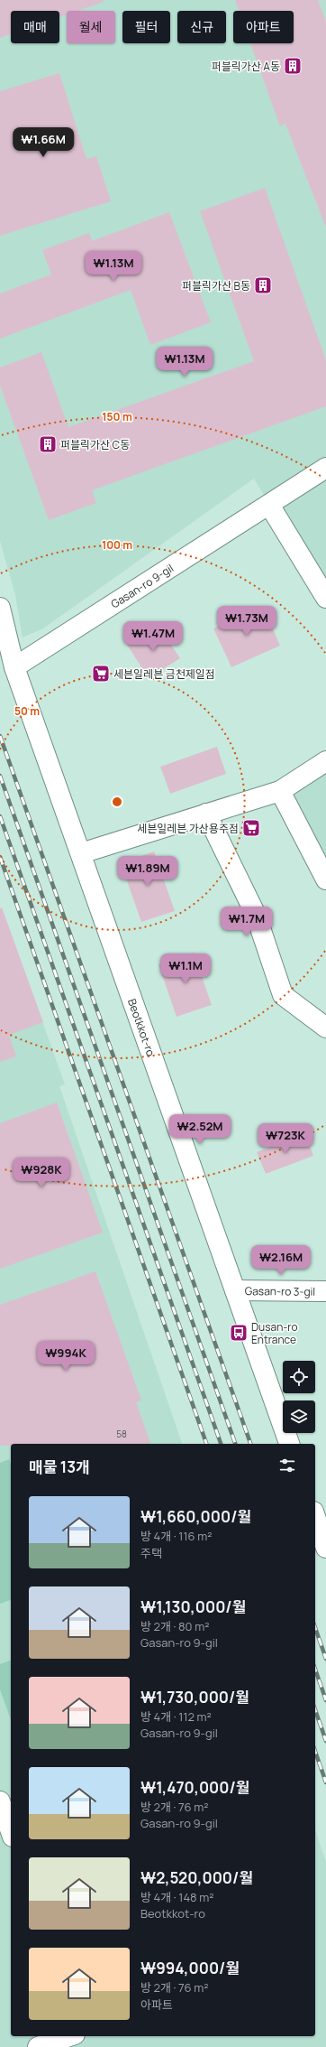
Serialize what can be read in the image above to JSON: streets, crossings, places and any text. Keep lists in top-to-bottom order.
{
  "streets": {
    "street": ["Gasan-ro 9-gil", "Beotkkot-ro", "Gasan-ro 3-gil"]
  },
  "crossings": [
    ["Gasan-ro 9-gil", "Beotkkot-ro"],
    ["Beotkkot-ro", "Gasan-ro 3-gil"]
  ],
  "places": {
    "building": ["퍼블릭가산 A동", "퍼블릭가산 B동", "퍼블릭가산 C동"],
    "supermarket": ["세븐일레븐 금천제일점", "세븐일레븐 가산용주점"],
    "bus stop": ["Dusan-ro Entrance"]
  },
  "house_numbers": ["58"],
  "page": {
    "chip": [
      "매매",
      "월세",
      "필터",
      "신규",
      "아파트"
    ],
    "price": [
      "₩1.66M",
      "₩1.13M",
      "₩1.13M",
      "₩1.73M",
      "₩1.47M",
      "₩1.89M",
      "₩1.7M",
      "₩1.1M",
      "₩2.52M",
      "₩723K",
      "₩928K",
      "₩2.16M",
      "₩994K"
    ],
    "heading": "매물 13개",
    "list": [
      {
        "name": "₩1,660,000/월",
        "note": "방 4개 · 116 m² · 주택"
      },
      {
        "name": "₩1,130,000/월",
        "note": "방 2개 · 80 m² · Gasan-ro 9-gil"
      },
      {
        "name": "₩1,730,000/월",
        "note": "방 4개 · 112 m² · Gasan-ro 9-gil"
      },
      {
        "name": "₩1,470,000/월",
        "note": "방 2개 · 76 m² · Gasan-ro 9-gil"
      },
      {
        "name": "₩2,520,000/월",
        "note": "방 4개 · 148 m² · Beotkkot-ro"
      },
      {
        "name": "₩994,000/월",
        "note": "방 2개 · 76 m² · 아파트"
      }
    ]
  },
  "rings": ["150 m", "100 m", "50 m"]
}
